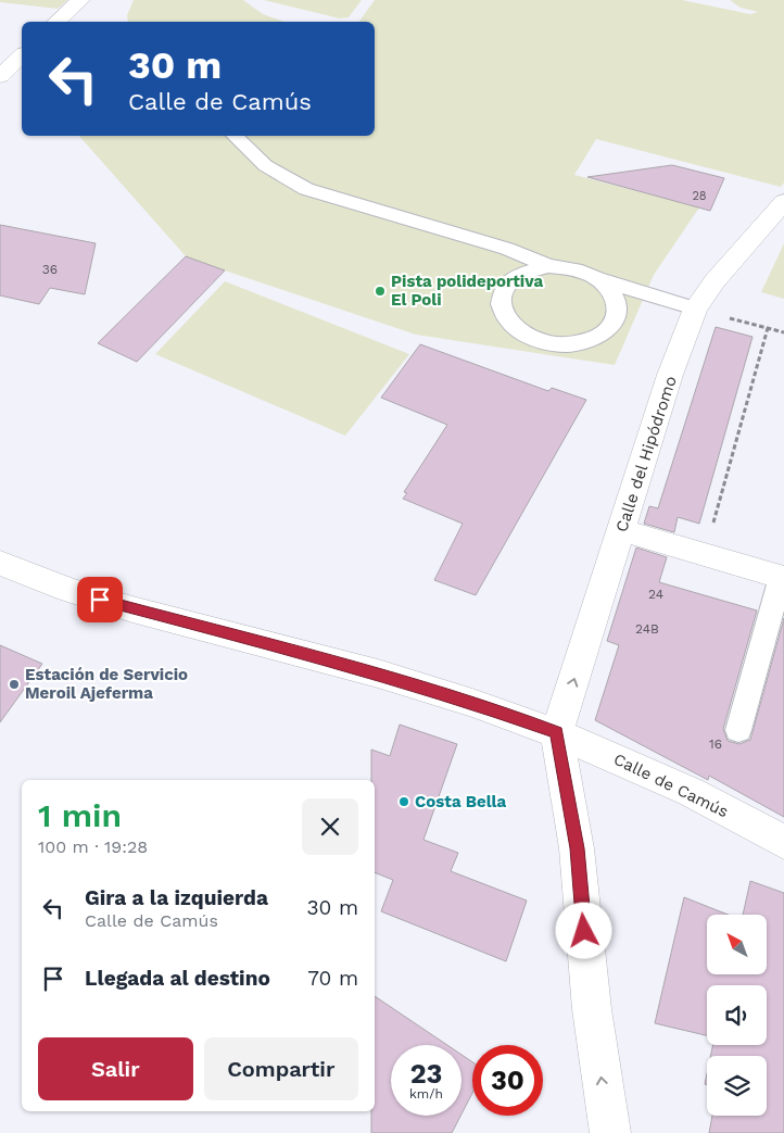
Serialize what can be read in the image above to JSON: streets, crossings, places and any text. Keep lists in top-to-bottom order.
{
  "streets": {
    "street": ["Calle del Hipódromo", "Calle de Camús"]
  },
  "crossings": [
    ["Calle del Hipódromo", "Calle de Camús"]
  ],
  "one_way": ["Calle del Hipódromo"],
  "places": ["Pista polideportiva El Poli", "Estación de Servicio Meroil Ajeferma", "Costa Bella"],
  "house_numbers": [
    "28",
    "36",
    "24",
    "24B",
    "16"
  ],
  "north": "top left",
  "page": {
    "turn": ["30 m", "Calle de Camús"],
    "heading": ["1 min", "100 m · 19:28"],
    "list": [
      {
        "name": "Gira a la izquierda",
        "note": "Calle de Camús",
        "value": "30 m"
      },
      {
        "name": "Llegada al destino",
        "value": "70 m"
      }
    ],
    "buttons": ["Salir", "Compartir"],
    "speed": "23 km/h",
    "limit": "30"
  }
}
